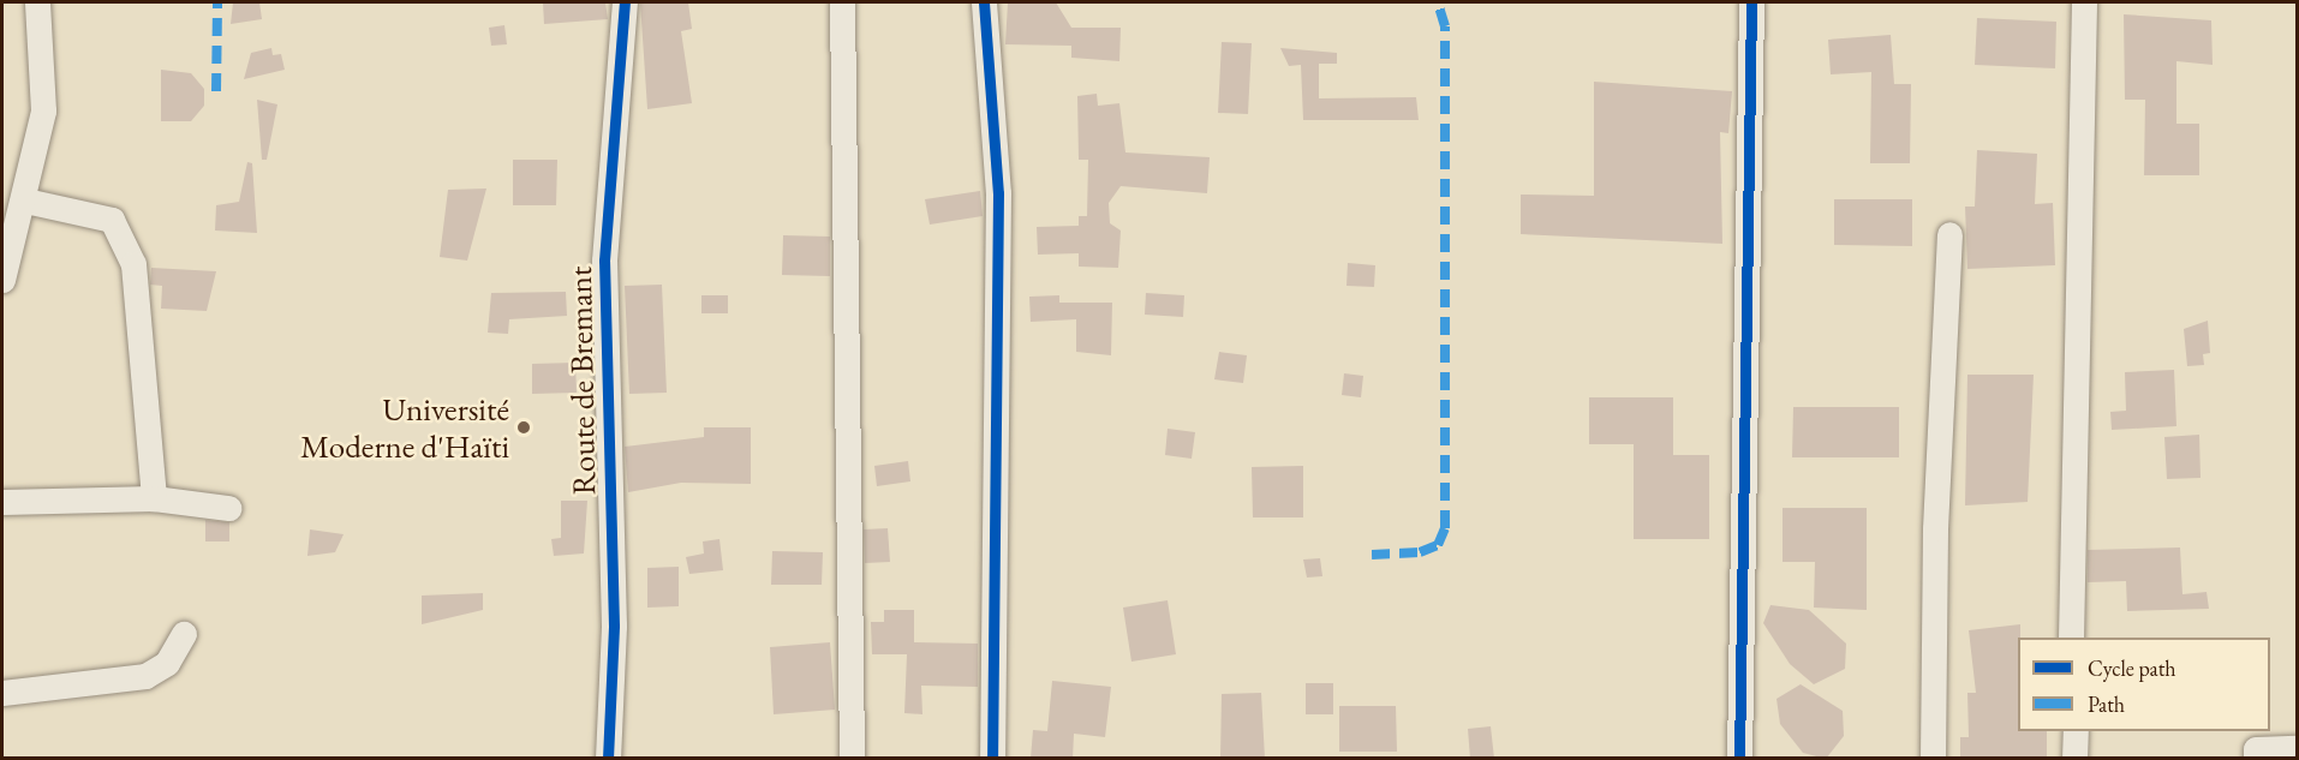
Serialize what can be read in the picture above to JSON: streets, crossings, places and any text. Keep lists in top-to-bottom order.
{
  "streets": {
    "street": ["Route de Bremant"]
  },
  "places": ["Université Moderne d'Haïti"],
  "legend": ["Cycle path", "Path"]
}
